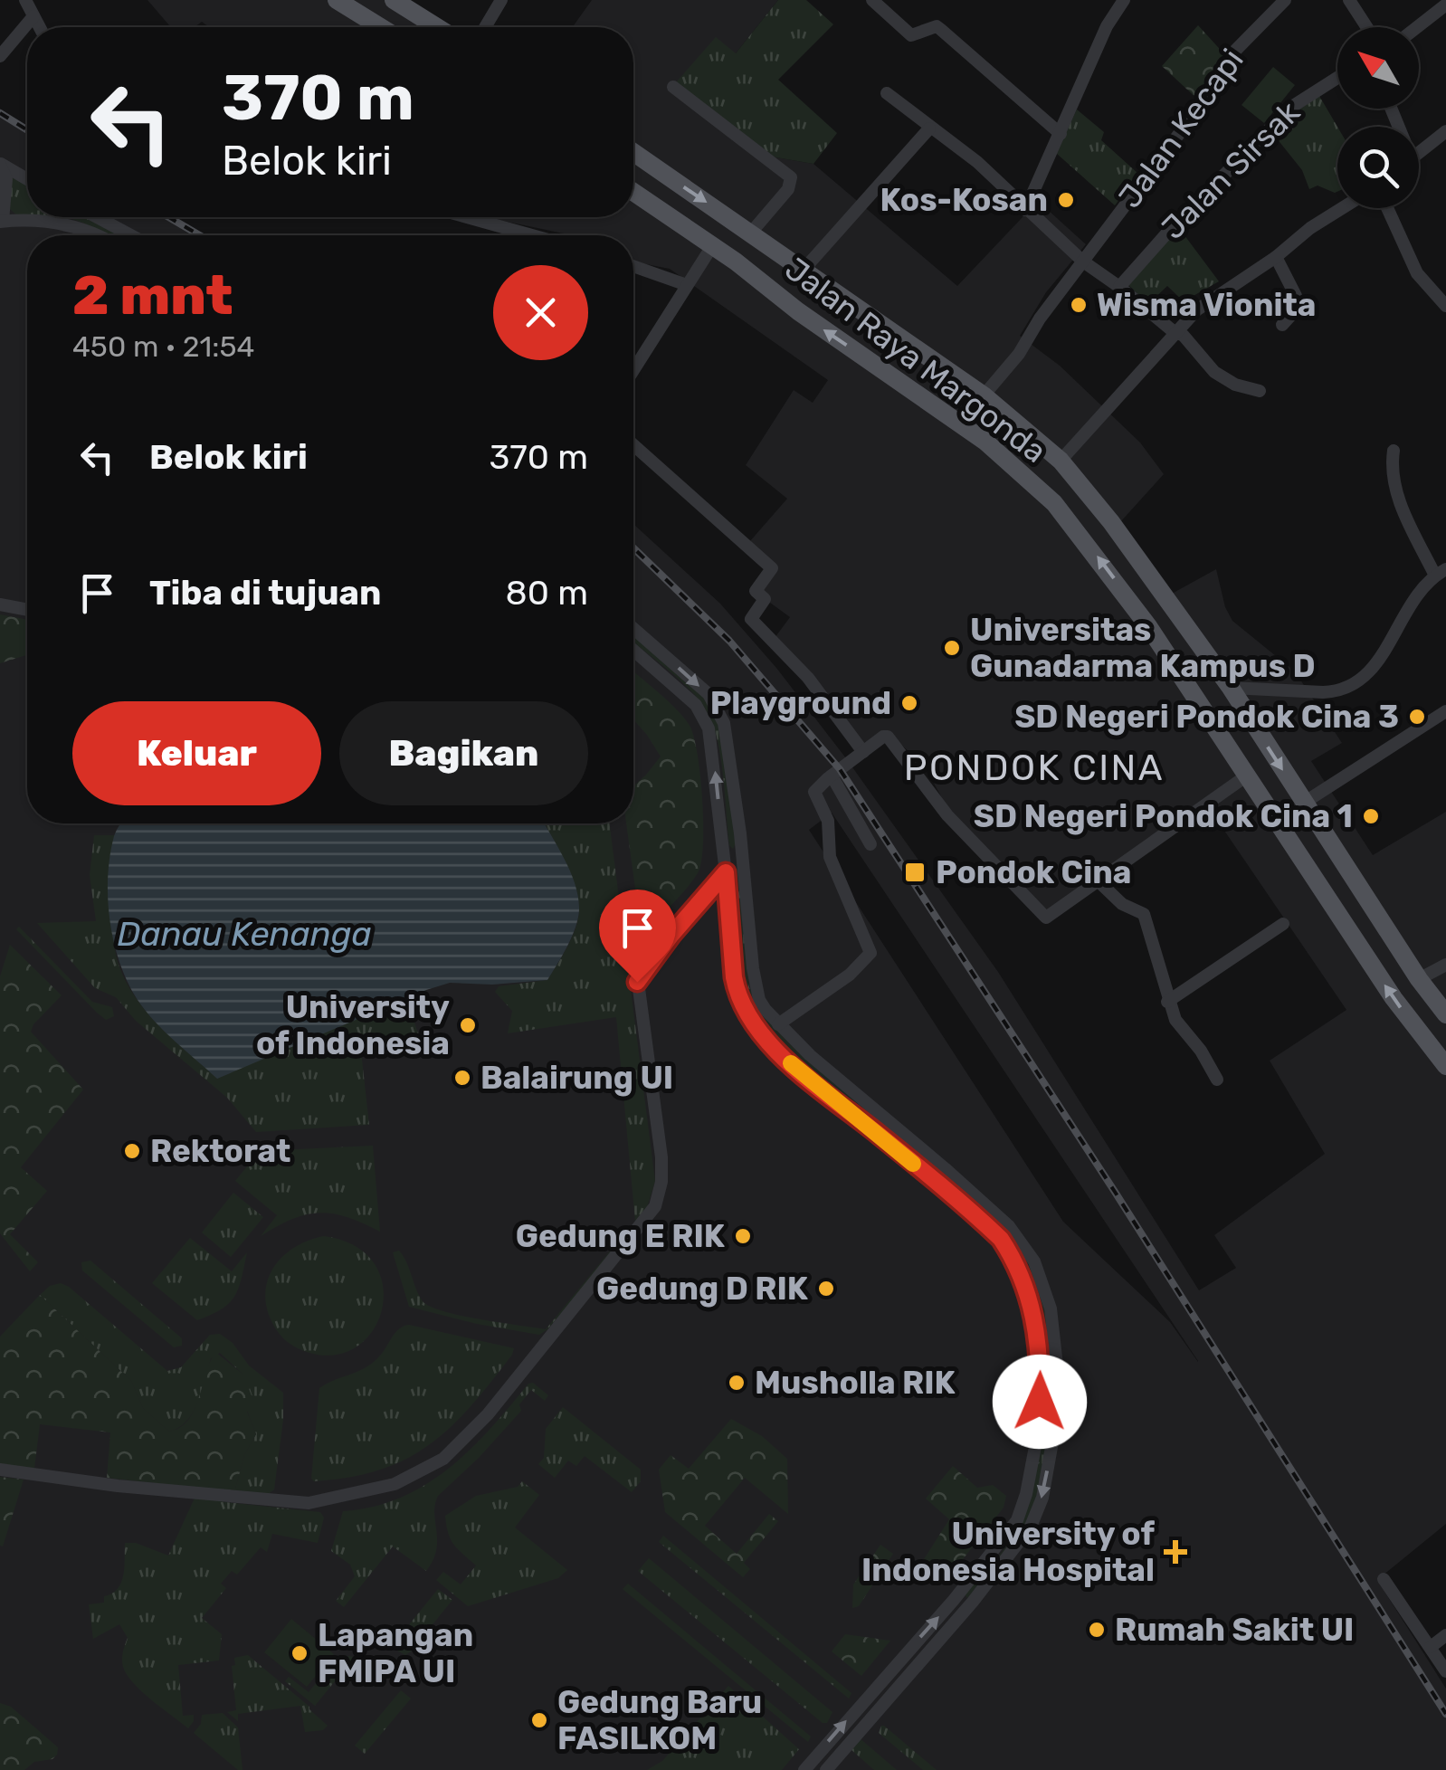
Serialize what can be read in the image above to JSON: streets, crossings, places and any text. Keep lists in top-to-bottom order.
{
  "streets": {
    "main road": ["Jalan Raya Margonda"],
    "street": ["Jalan Kecapi", "Jalan Sirsak"]
  },
  "crossings": [
    ["Jalan Kecapi", "Jalan Raya Margonda"]
  ],
  "districts": ["PONDOK CINA"],
  "water": ["Danau Kenanga"],
  "places": {
    "other": [
      "Kos-Kosan",
      "Wisma Vionita",
      "Universitas Gunadarma Kampus D",
      "Playground",
      "SD Negeri Pondok Cina 3",
      "SD Negeri Pondok Cina 1",
      "University of Indonesia",
      "Balairung UI",
      "Rektorat",
      "Gedung E RIK",
      "Gedung D RIK",
      "Musholla RIK",
      "Rumah Sakit UI",
      "Lapangan FMIPA UI",
      "Gedung Baru FASILKOM"
    ],
    "transit": ["Pondok Cina"],
    "health": ["University of Indonesia Hospital"]
  },
  "north": "top left",
  "page": {
    "turn": ["370 m", "Belok kiri"],
    "heading": ["2 mnt", "450 m · 21:54"],
    "list": [
      {
        "name": "Belok kiri",
        "value": "370 m"
      },
      {
        "name": "Tiba di tujuan",
        "value": "80 m"
      }
    ],
    "buttons": ["Keluar", "Bagikan"]
  }
}
